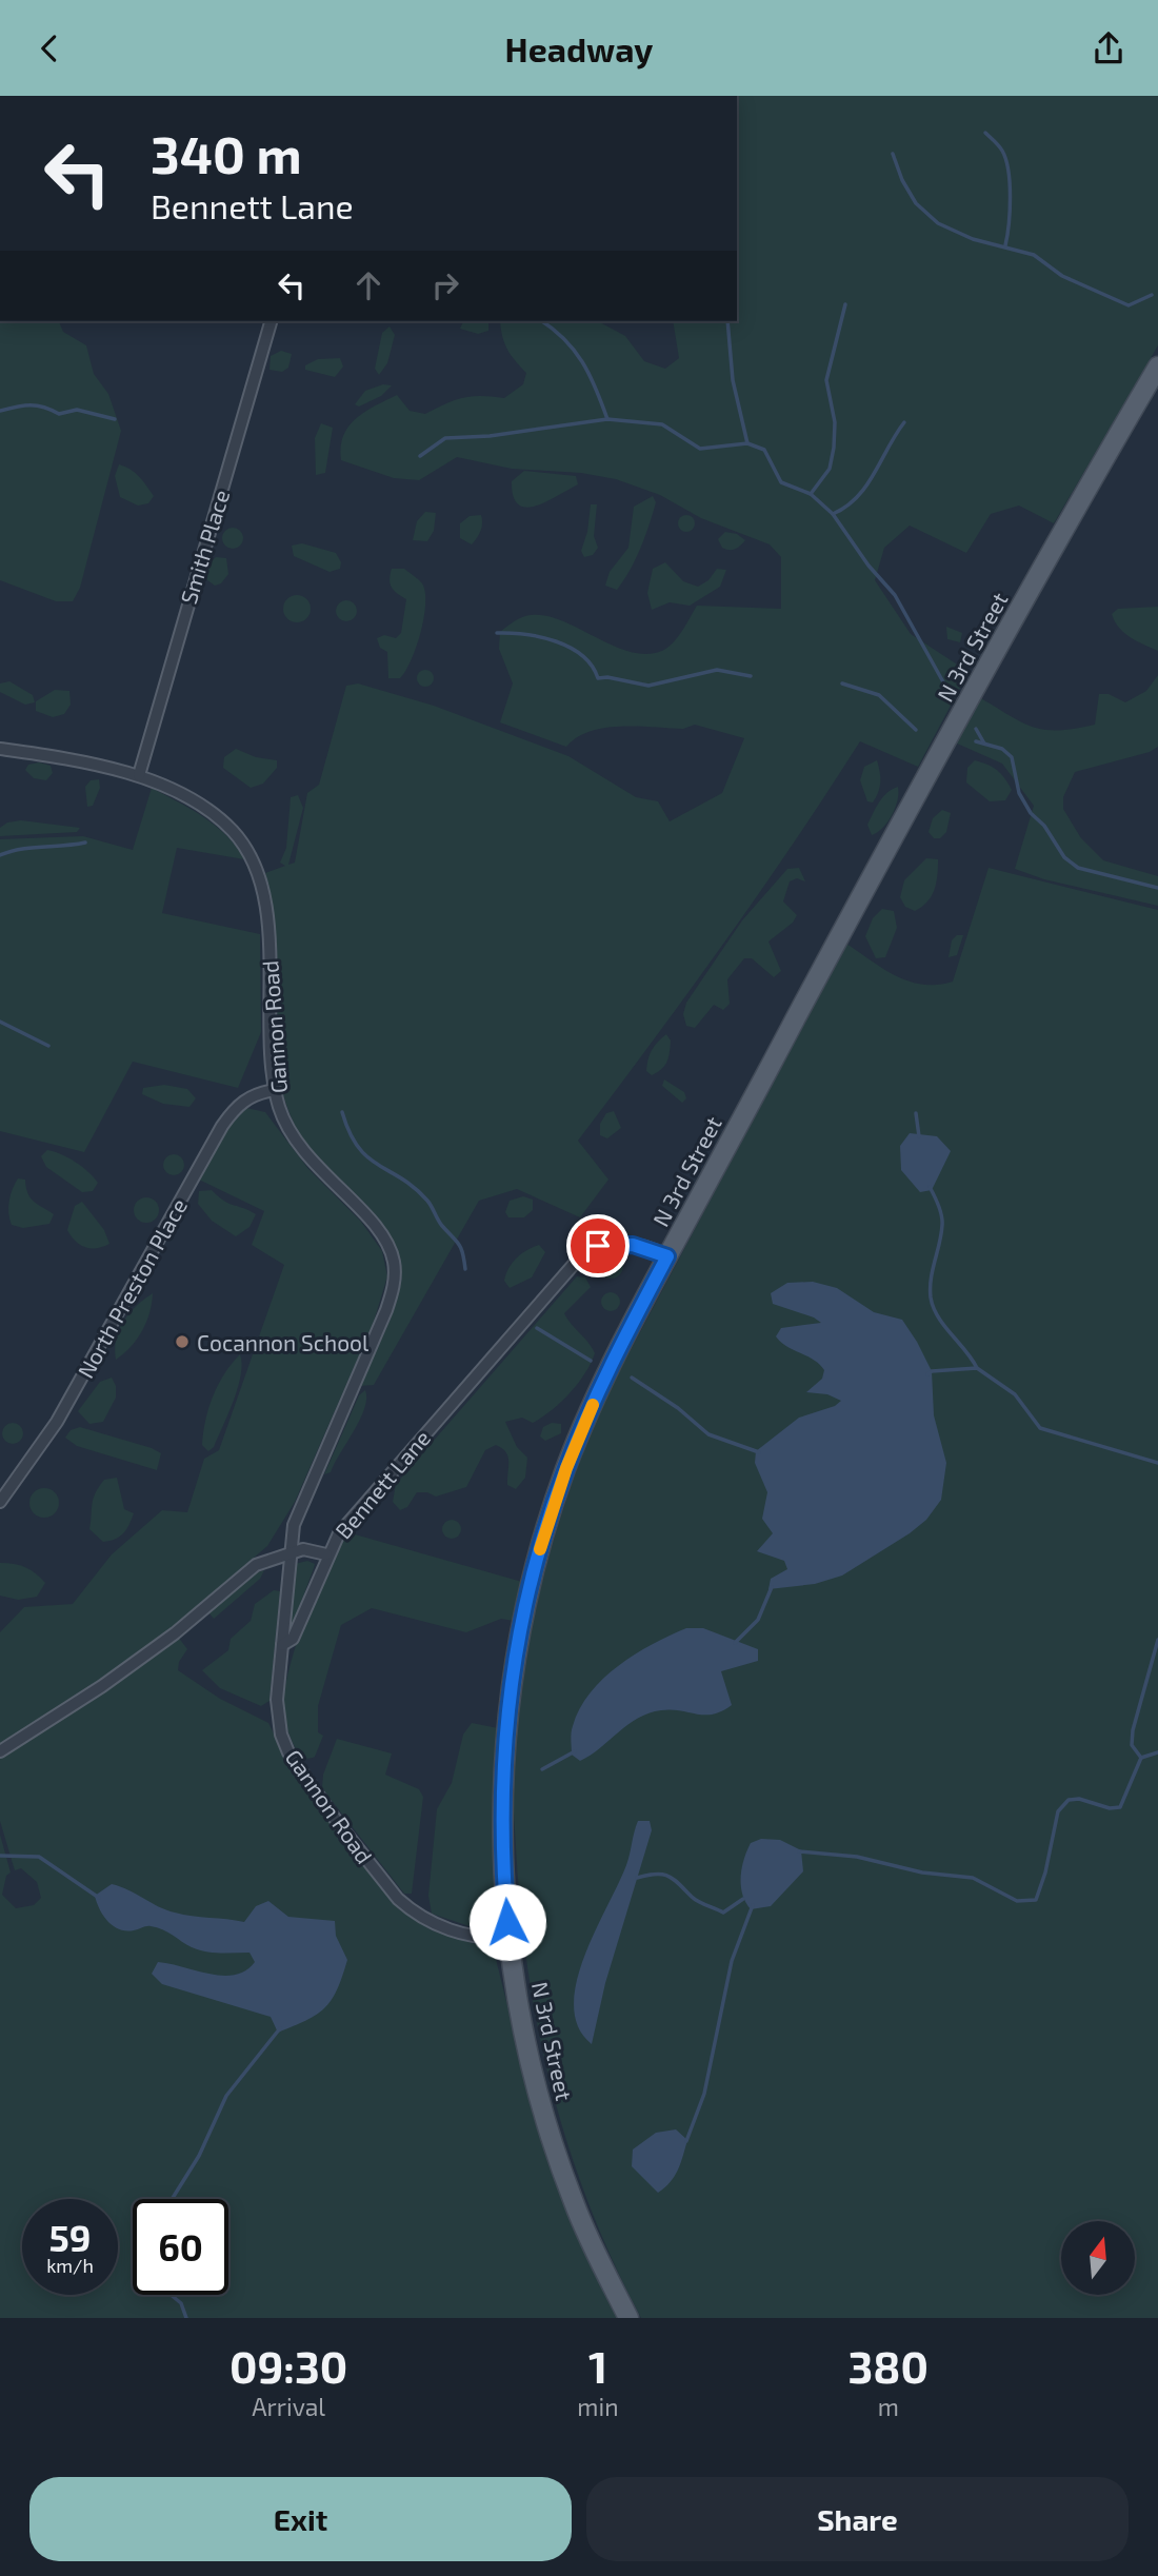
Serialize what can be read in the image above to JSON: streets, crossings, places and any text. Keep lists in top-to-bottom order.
{
  "streets": {
    "main road": ["N 3rd Street"],
    "street": [
      "Smith Place",
      "Gannon Road",
      "North Preston Place",
      "Bennett Lane"
    ]
  },
  "crossings": [
    ["Smith Place", "Gannon Road"],
    ["N 3rd Street", "Gannon Road"],
    ["N 3rd Street", "Bennett Lane"],
    ["Gannon Road", "North Preston Place"],
    ["Gannon Road", "Bennett Lane"]
  ],
  "places": ["Cocannon School"],
  "north": "top",
  "page": {
    "header": "Headway",
    "turn": ["340 m", "Bennett Lane"],
    "speed": "59 km/h",
    "limit": "60",
    "eta": [
      "09:30",
      "Arrival",
      "1",
      "min",
      "380",
      "m"
    ],
    "buttons": ["Exit", "Share"]
  }
}
